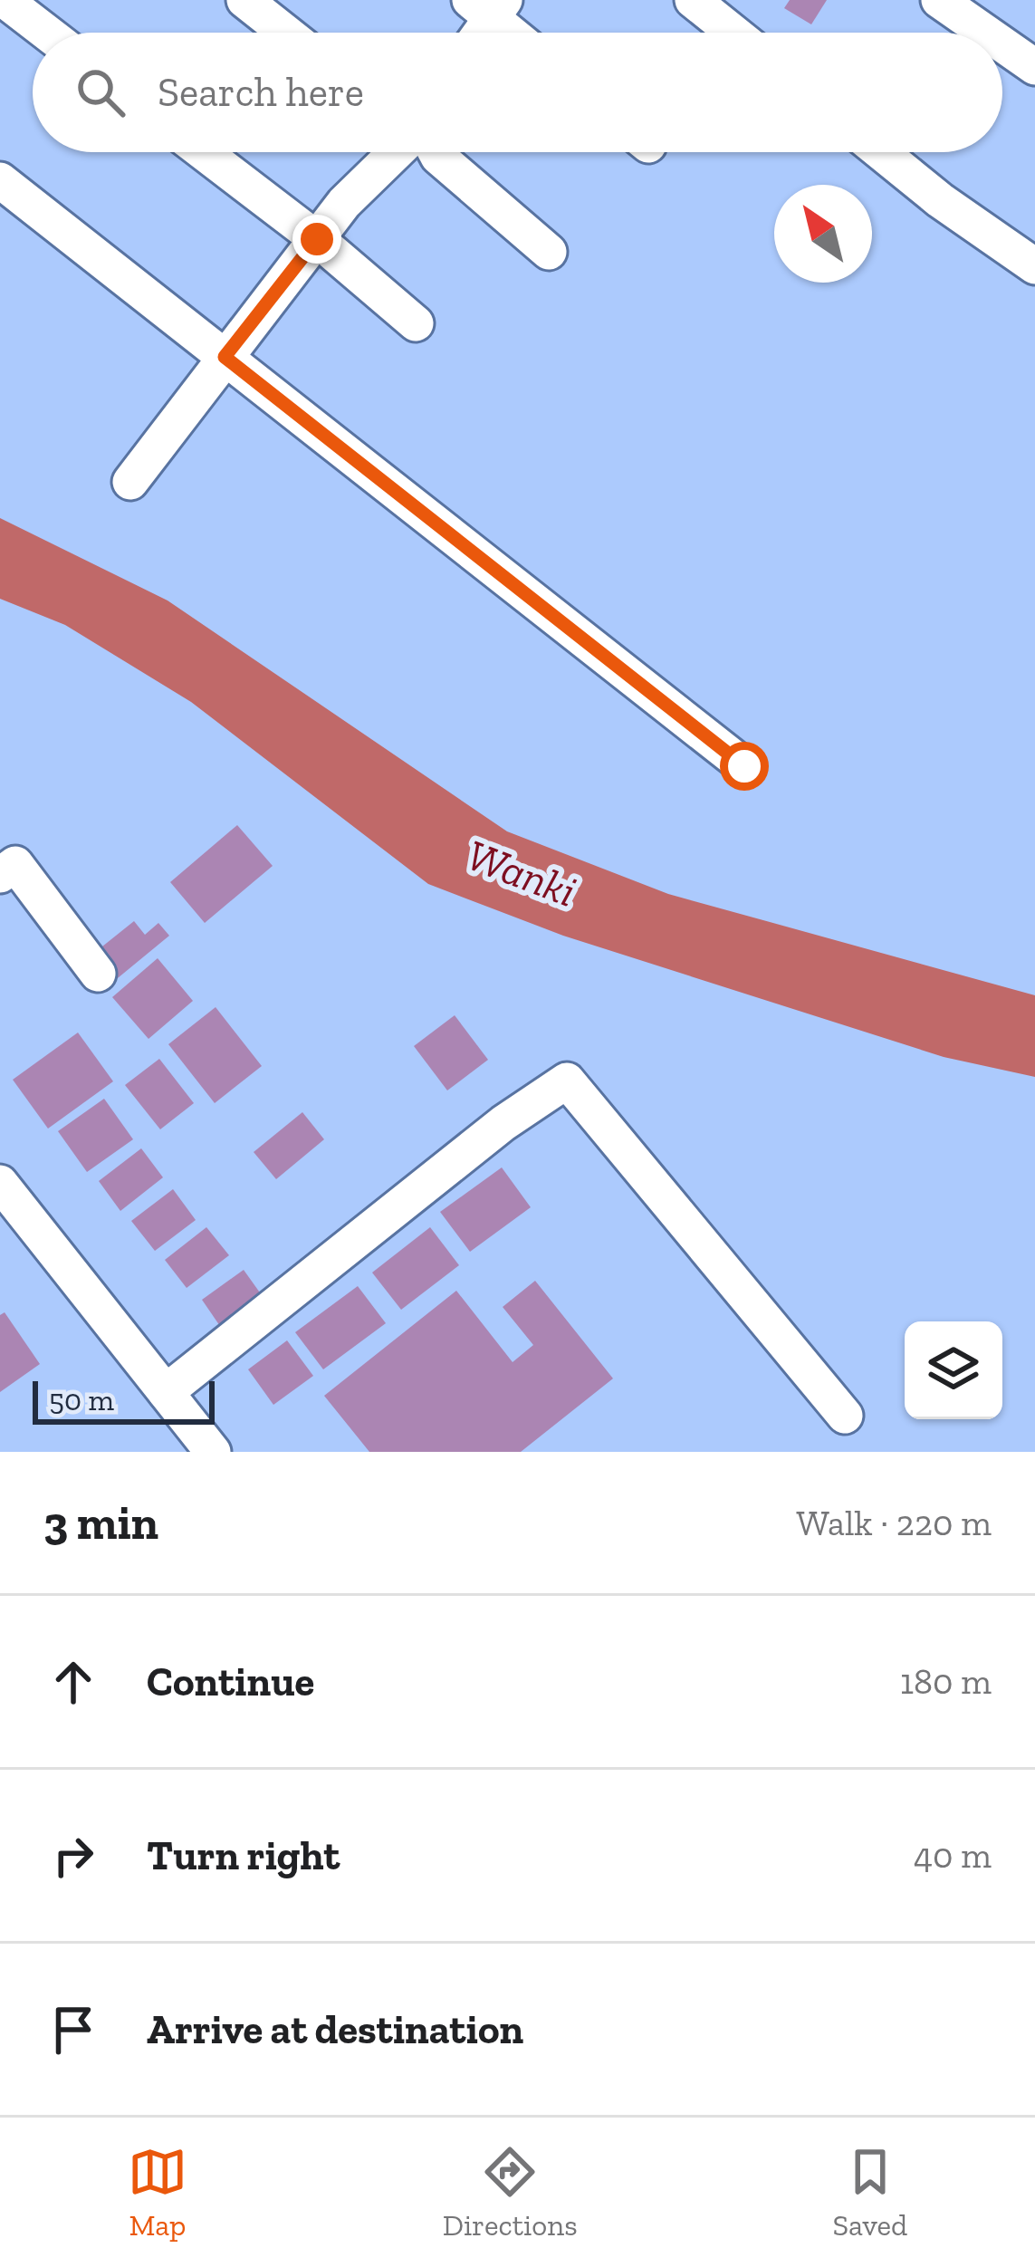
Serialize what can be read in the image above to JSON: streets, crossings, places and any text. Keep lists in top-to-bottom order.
{
  "water": ["Wanki"],
  "scale_bar": "50 m",
  "north": "top left",
  "page": {
    "search": "Search here",
    "scale": "50 m",
    "heading": ["3 min", "Walk · 220 m"],
    "list": [
      ["Continue", "180 m"],
      ["Turn right", "40 m"],
      "Arrive at destination"
    ],
    "nav": ["Map", "Directions", "Saved"]
  }
}
